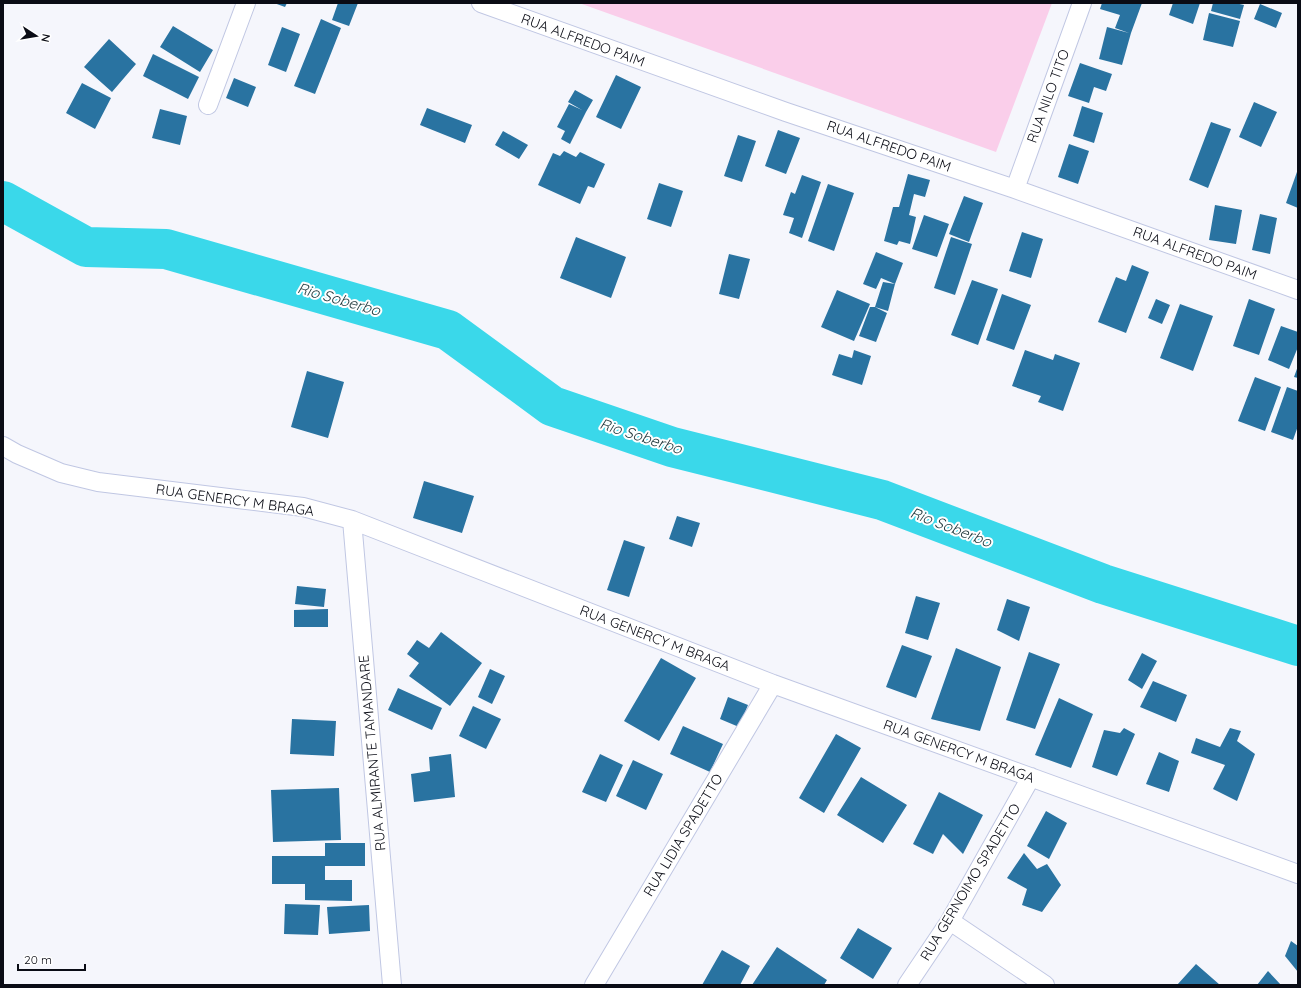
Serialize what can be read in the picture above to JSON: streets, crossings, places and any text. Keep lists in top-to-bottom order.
{
  "streets": {
    "street": [
      "RUA ALFREDO PAIM",
      "RUA NILO TITO",
      "RUA GENERCY M BRAGA",
      "RUA ALMIRANTE TAMANDARE",
      "RUA LIDIA SPADETTO",
      "RUA GERNOIMO SPADETTO"
    ]
  },
  "crossings": [
    ["RUA ALFREDO PAIM", "RUA NILO TITO"],
    ["RUA GENERCY M BRAGA", "RUA ALMIRANTE TAMANDARE"],
    ["RUA GENERCY M BRAGA", "RUA LIDIA SPADETTO"],
    ["RUA GENERCY M BRAGA", "RUA GERNOIMO SPADETTO"]
  ],
  "water": ["Rio Soberbo"],
  "scale_bar": "20 m",
  "north": "right"
}
